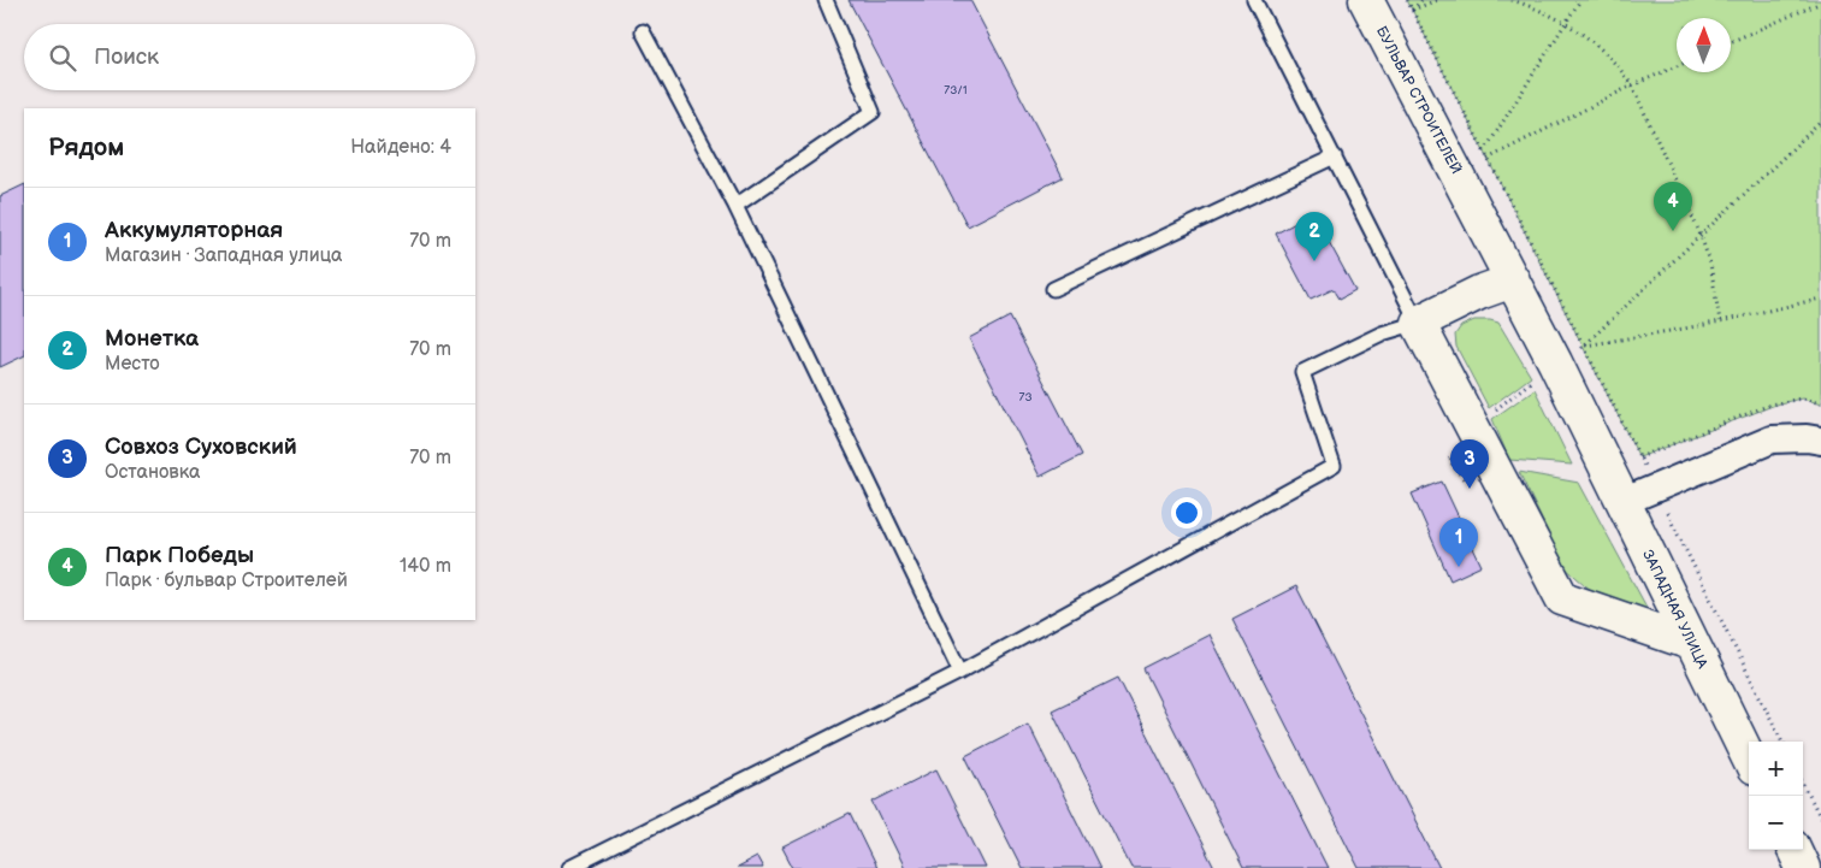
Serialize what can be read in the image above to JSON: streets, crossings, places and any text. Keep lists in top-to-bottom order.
{
  "streets": {
    "main road": ["БУЛЬВАР СТРОИТЕЛЕЙ", "ЗАПАДНАЯ УЛИЦА"]
  },
  "crossings": [
    ["БУЛЬВАР СТРОИТЕЛЕЙ", "ЗАПАДНАЯ УЛИЦА"]
  ],
  "house_numbers": ["73/1", "73"],
  "north": "top",
  "page": {
    "search": "Поиск",
    "heading": ["Рядом", "Найдено: 4"],
    "pins": [
      "4",
      "2",
      "3",
      "1"
    ],
    "list": [
      {
        "mark": "1",
        "name": "Аккумуляторная",
        "note": "Магазин · Западная улица",
        "value": "70 m"
      },
      {
        "mark": "2",
        "name": "Монетка",
        "note": "Место",
        "value": "70 m"
      },
      {
        "mark": "3",
        "name": "Совхоз Суховский",
        "note": "Остановка",
        "value": "70 m"
      },
      {
        "mark": "4",
        "name": "Парк Победы",
        "note": "Парк · бульвар Строителей",
        "value": "140 m"
      }
    ],
    "map_buttons": ["+", "−"]
  }
}
